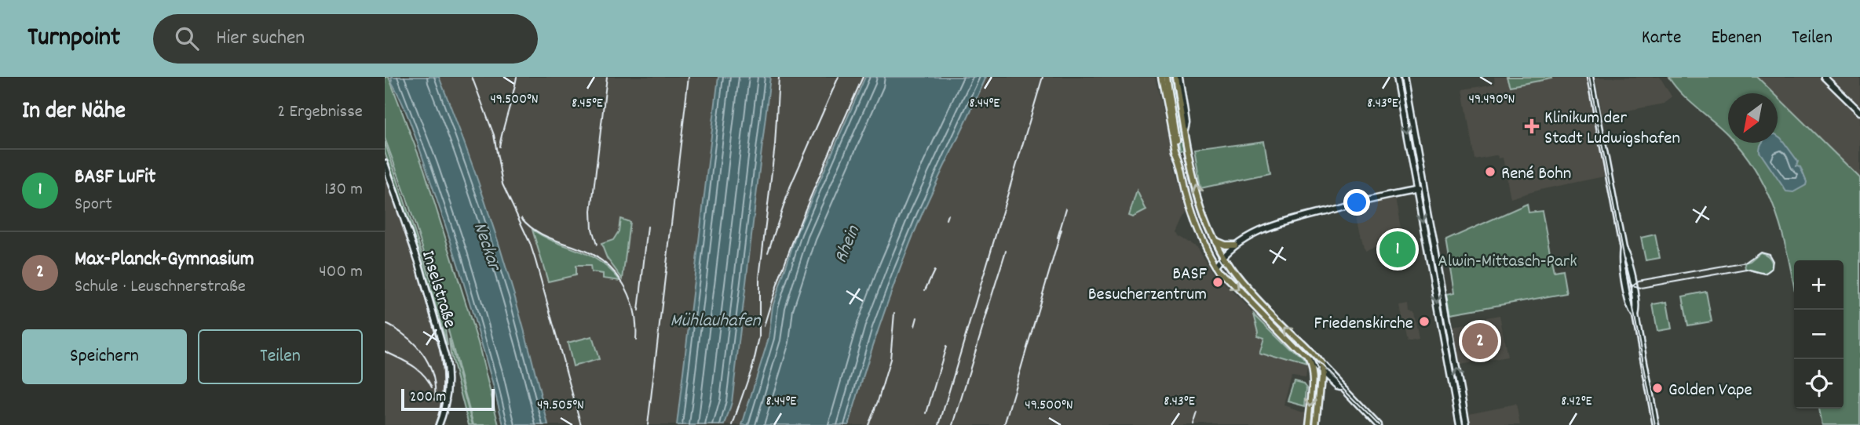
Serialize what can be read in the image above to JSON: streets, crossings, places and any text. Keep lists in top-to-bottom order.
{
  "streets": {
    "street": ["Inselstraße"]
  },
  "water": ["Rhein", "Neckar", "Mühlauhafen"],
  "parks": ["Alwin-Mittasch-Park"],
  "places": {
    "health": ["Klinikum der Stadt Ludwigshafen"],
    "other": [
      "René Bohn",
      "BASF Besucherzentrum",
      "Friedenskirche",
      "Golden Vape"
    ]
  },
  "scale_bar": "200 m",
  "north": "bottom left",
  "page": {
    "header": "Turnpoint",
    "search": "Hier suchen",
    "nav": ["Karte", "Ebenen", "Teilen"],
    "heading": ["In der Nähe", "2 Ergebnisse"],
    "list": [
      {
        "mark": "1",
        "name": "BASF LuFit",
        "note": "Sport",
        "value": "130 m"
      },
      {
        "mark": "2",
        "name": "Max-Planck-Gymnasium",
        "note": "Schule · Leuschnerstraße",
        "value": "400 m"
      }
    ],
    "pins": ["1", "2"],
    "map_buttons": ["+", "−"],
    "buttons": ["Speichern", "Teilen"],
    "scale": "200 m"
  },
  "coordinates": [
    "49.500°N",
    "49.490°N",
    "8.45°E",
    "8.44°E",
    "8.43°E",
    "8.42°E",
    "49.505°N"
  ]
}
